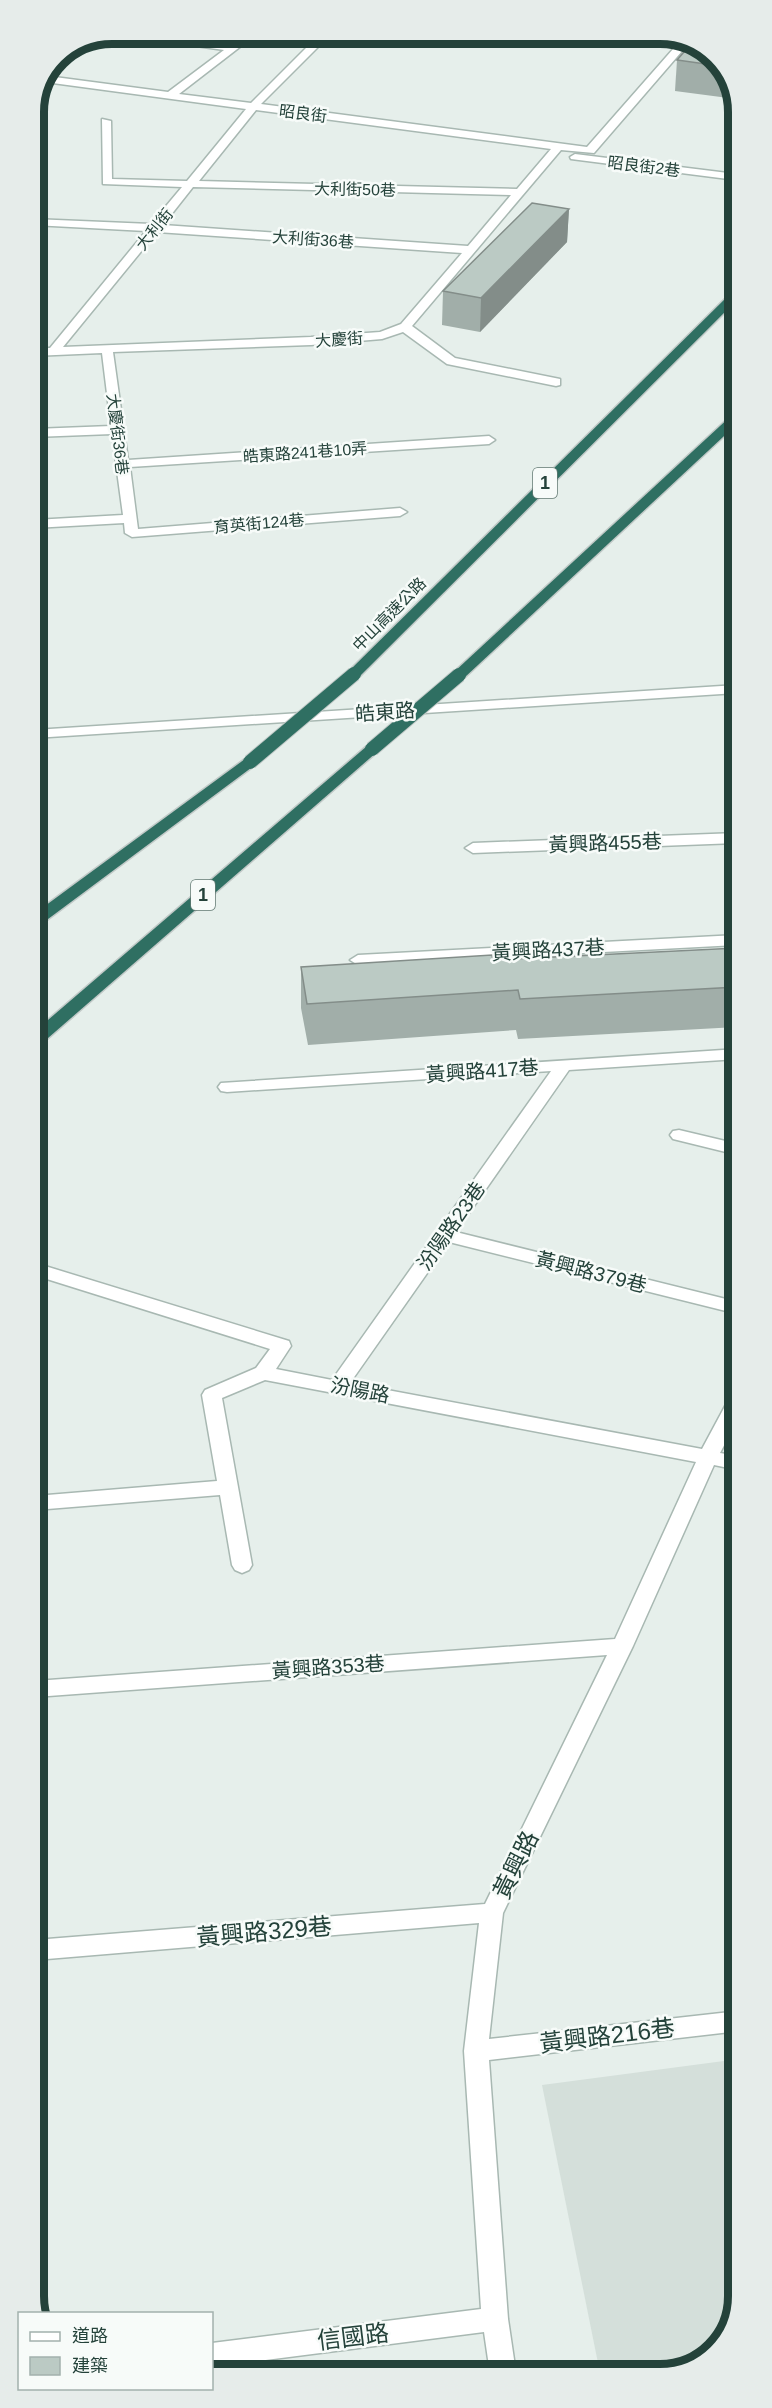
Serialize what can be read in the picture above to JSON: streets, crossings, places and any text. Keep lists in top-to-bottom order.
{
  "streets": {
    "highway": ["1", "中山高速公路"],
    "street": [
      "昭良街",
      "昭良街2巷",
      "大利街50巷",
      "大利街",
      "大利街36巷",
      "大慶街",
      "大慶街36巷",
      "皓東路241巷10弄",
      "育英街124巷",
      "皓東路",
      "黃興路455巷",
      "黃興路437巷",
      "黃興路417巷",
      "汾陽路23巷",
      "黃興路379巷",
      "汾陽路",
      "黃興路353巷",
      "黃興路",
      "黃興路329巷",
      "黃興路216巷",
      "信國路"
    ]
  },
  "crossings": [
    ["昭良街", "昭良街2巷"],
    ["昭良街", "大利街"],
    ["大利街50巷", "大利街"],
    ["大利街", "大利街36巷"],
    ["大利街", "大慶街"],
    ["大慶街", "大慶街36巷"],
    ["大慶街36巷", "皓東路241巷10弄"],
    ["大慶街36巷", "育英街124巷"],
    ["黃興路417巷", "汾陽路23巷"],
    ["汾陽路23巷", "黃興路379巷"],
    ["汾陽路23巷", "汾陽路"],
    ["汾陽路", "黃興路"],
    ["黃興路353巷", "黃興路"],
    ["黃興路", "黃興路329巷"],
    ["黃興路", "黃興路216巷"],
    ["黃興路", "信國路"]
  ],
  "legend": ["道路", "建築"]
}
